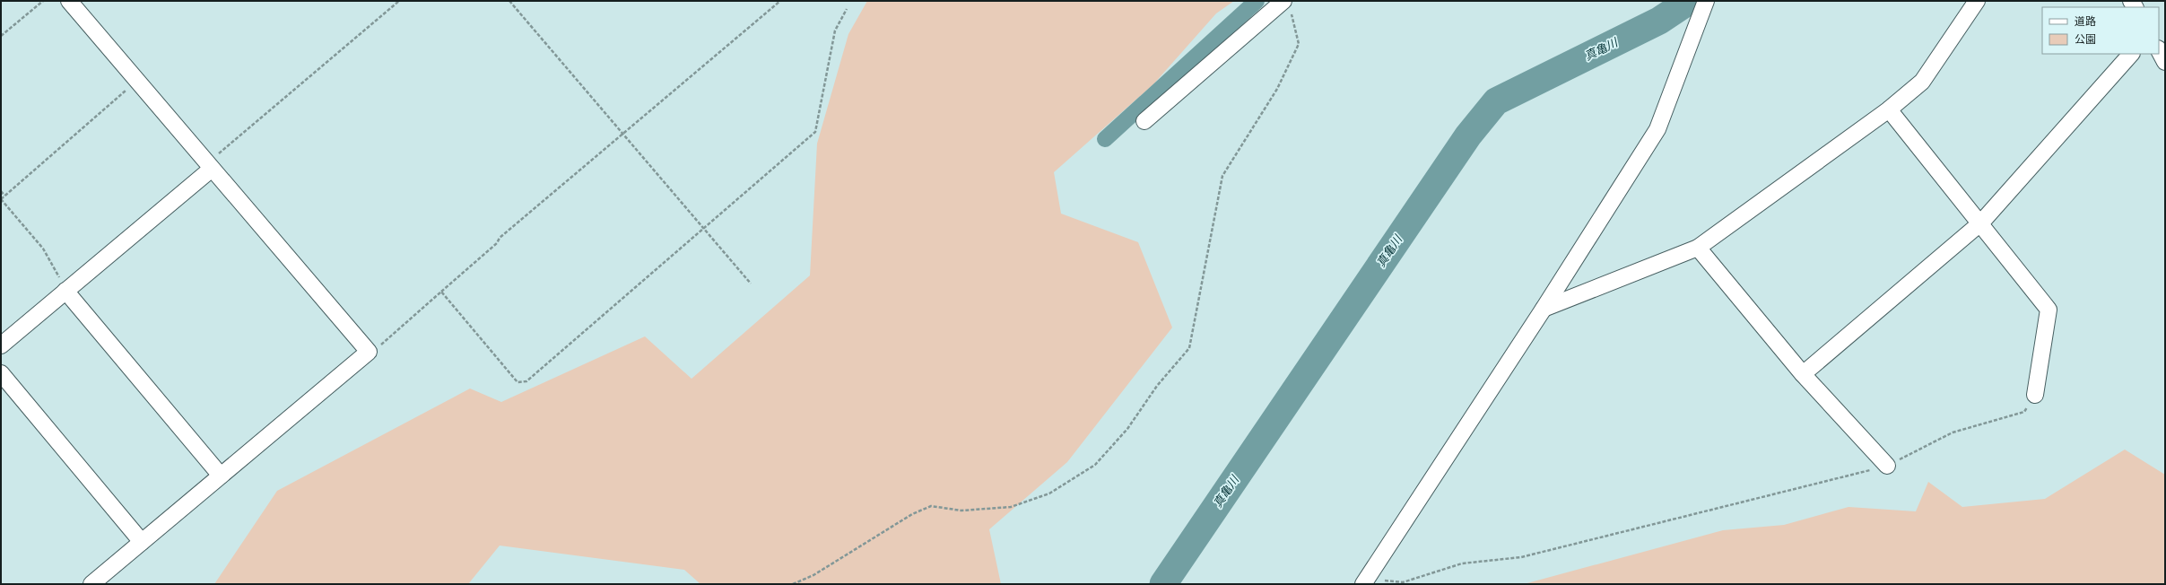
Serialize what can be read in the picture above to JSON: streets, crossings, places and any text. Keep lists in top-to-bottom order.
{
  "water": ["真亀川"],
  "legend": ["道路", "公園"]
}
